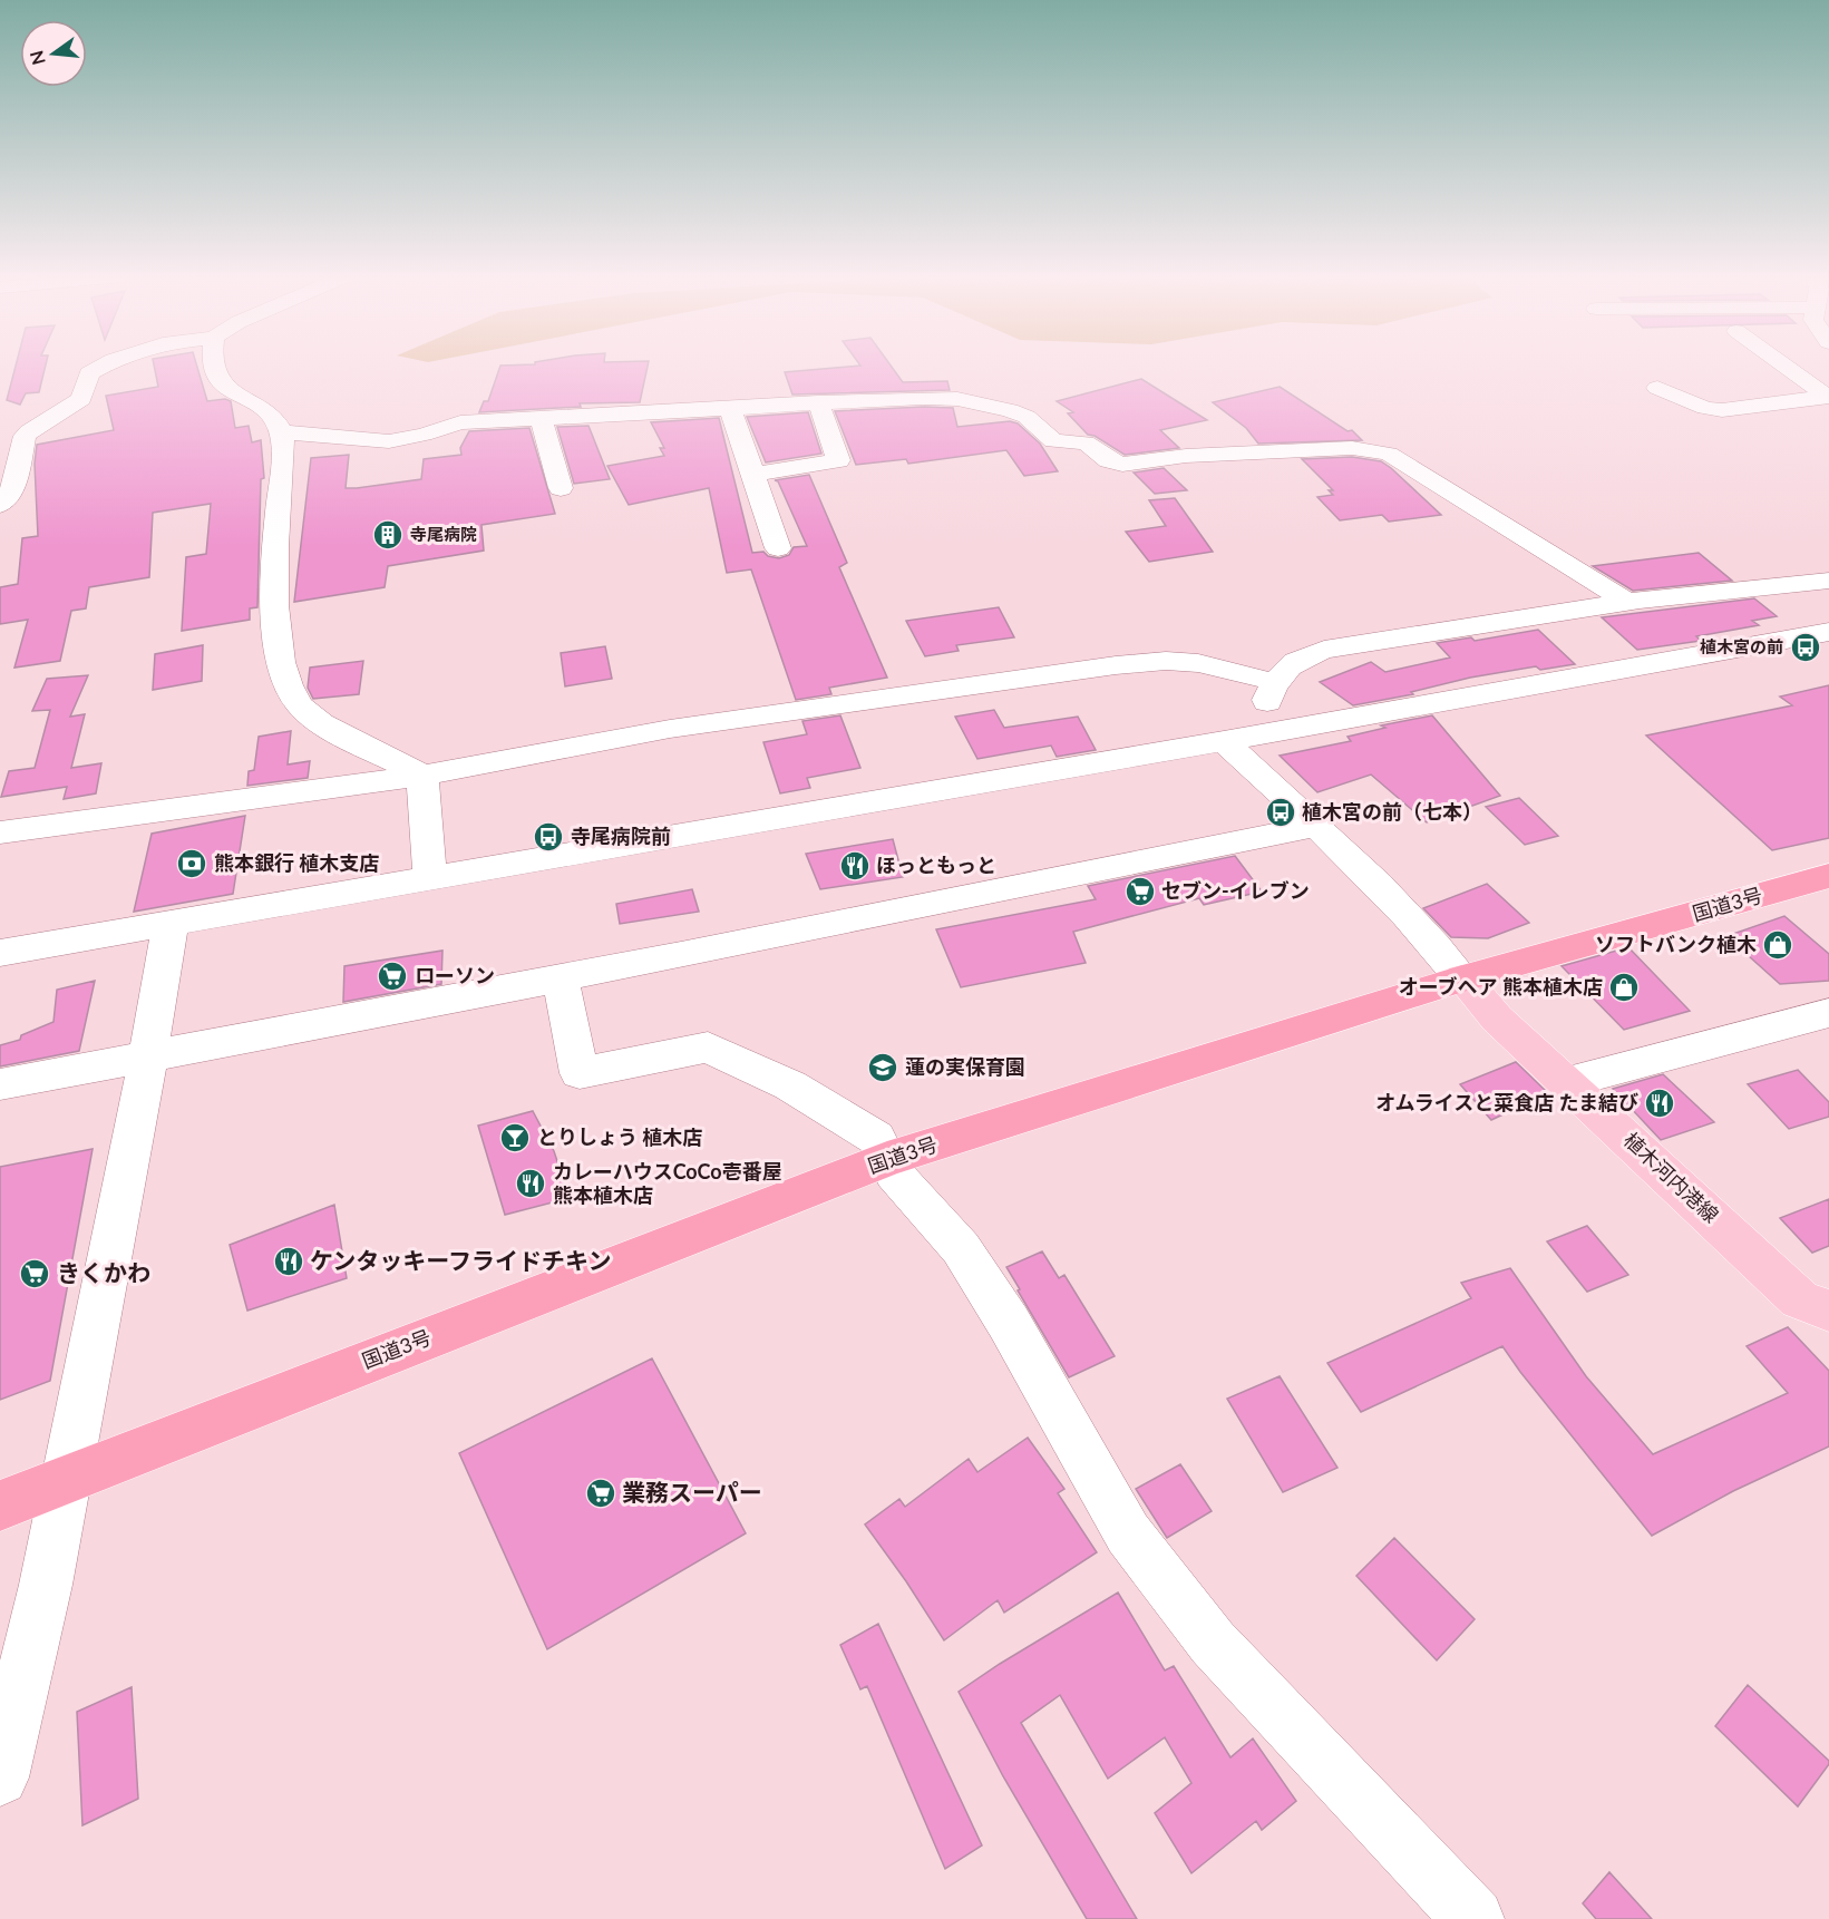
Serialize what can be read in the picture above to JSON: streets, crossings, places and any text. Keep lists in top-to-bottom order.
{
  "streets": {
    "highway": ["国道3号"],
    "main road": ["植木河内港線"]
  },
  "crossings": [
    ["国道3号", "植木河内港線"]
  ],
  "places": {
    "building": ["寺尾病院"],
    "bus stop": ["植木宮の前", "植木宮の前（七本）", "寺尾病院前"],
    "bank": ["熊本銀行 植木支店"],
    "restaurant": [
      "ほっともっと",
      "オムライスと菜食店 たま結び",
      "カレーハウスCoCo壱番屋 熊本植木店",
      "ケンタッキーフライドチキン"
    ],
    "supermarket": [
      "セブン-イレブン",
      "ローソン",
      "きくかわ",
      "業務スーパー"
    ],
    "shop": ["ソフトバンク植木", "オーブヘア 熊本植木店"],
    "school or university": ["蓮の実保育園"],
    "bar": ["とりしょう 植木店"]
  },
  "north": "left"
}
